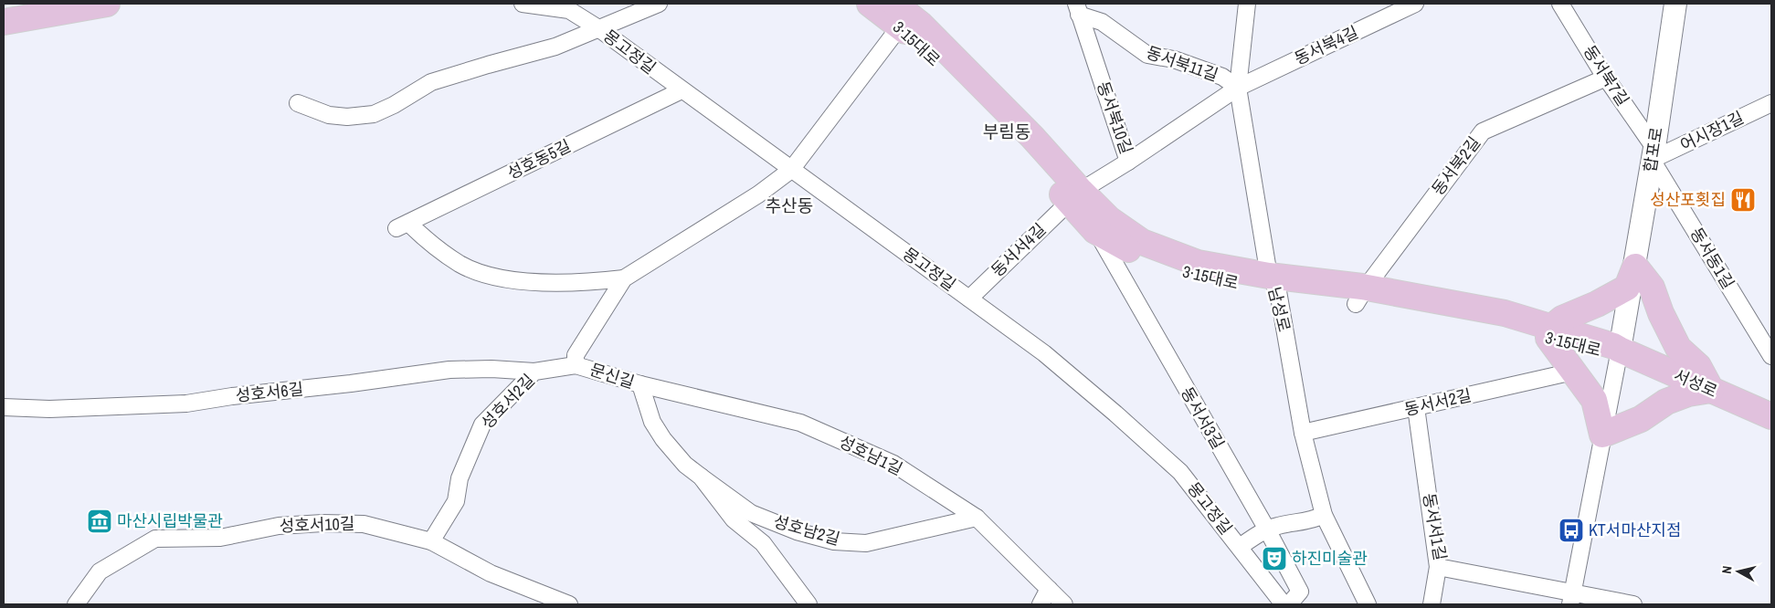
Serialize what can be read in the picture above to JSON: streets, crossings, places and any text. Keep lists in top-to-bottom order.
{
  "streets": {
    "main road": ["3·15대로", "합포로", "서성로"],
    "street": [
      "동서북4길",
      "몽고정길",
      "동서북11길",
      "동서북7길",
      "동서북10길",
      "어시장1길",
      "성호동5길",
      "동서북2길",
      "동서서4길",
      "동서동1길",
      "남성로",
      "문신길",
      "성호서6길",
      "성호서2길",
      "동서서2길",
      "동서서3길",
      "성호남1길",
      "성호서10길",
      "동서서1길",
      "성호남2길"
    ]
  },
  "crossings": [
    ["3·15대로", "합포로"],
    ["3·15대로", "동서북2길"],
    ["3·15대로", "동서서4길"],
    ["3·15대로", "남성로"],
    ["3·15대로", "문신길"],
    ["3·15대로", "서성로"],
    ["3·15대로", "동서서3길"],
    ["3·15대로", "동서서1길"],
    ["동서북4길", "동서북11길"],
    ["동서북4길", "동서북10길"],
    ["동서북4길", "남성로"],
    ["몽고정길", "성호동5길"],
    ["몽고정길", "동서서4길"],
    ["몽고정길", "문신길"],
    ["동서북11길", "동서북10길"],
    ["동서북11길", "남성로"],
    ["동서북7길", "어시장1길"],
    ["동서북7길", "합포로"],
    ["동서북7길", "동서북2길"],
    ["동서북7길", "동서동1길"],
    ["동서북10길", "동서서4길"],
    ["동서북10길", "남성로"],
    ["어시장1길", "합포로"],
    ["어시장1길", "동서동1길"],
    ["합포로", "동서동1길"],
    ["합포로", "서성로"],
    ["성호동5길", "문신길"],
    ["남성로", "동서서2길"],
    ["문신길", "성호서2길"],
    ["문신길", "성호남1길"],
    ["문신길", "성호남2길"],
    ["성호서6길", "성호서2길"],
    ["성호서2길", "성호서10길"],
    ["동서서2길", "동서서1길"],
    ["성호남1길", "성호남2길"]
  ],
  "districts": ["부림동", "추산동"],
  "places": {
    "restaurant": ["성산포횟집"],
    "museum": ["마산시립박물관"],
    "bus stop": ["KT서마산지점"],
    "theatre": ["하진미술관"]
  },
  "north": "left"
}
